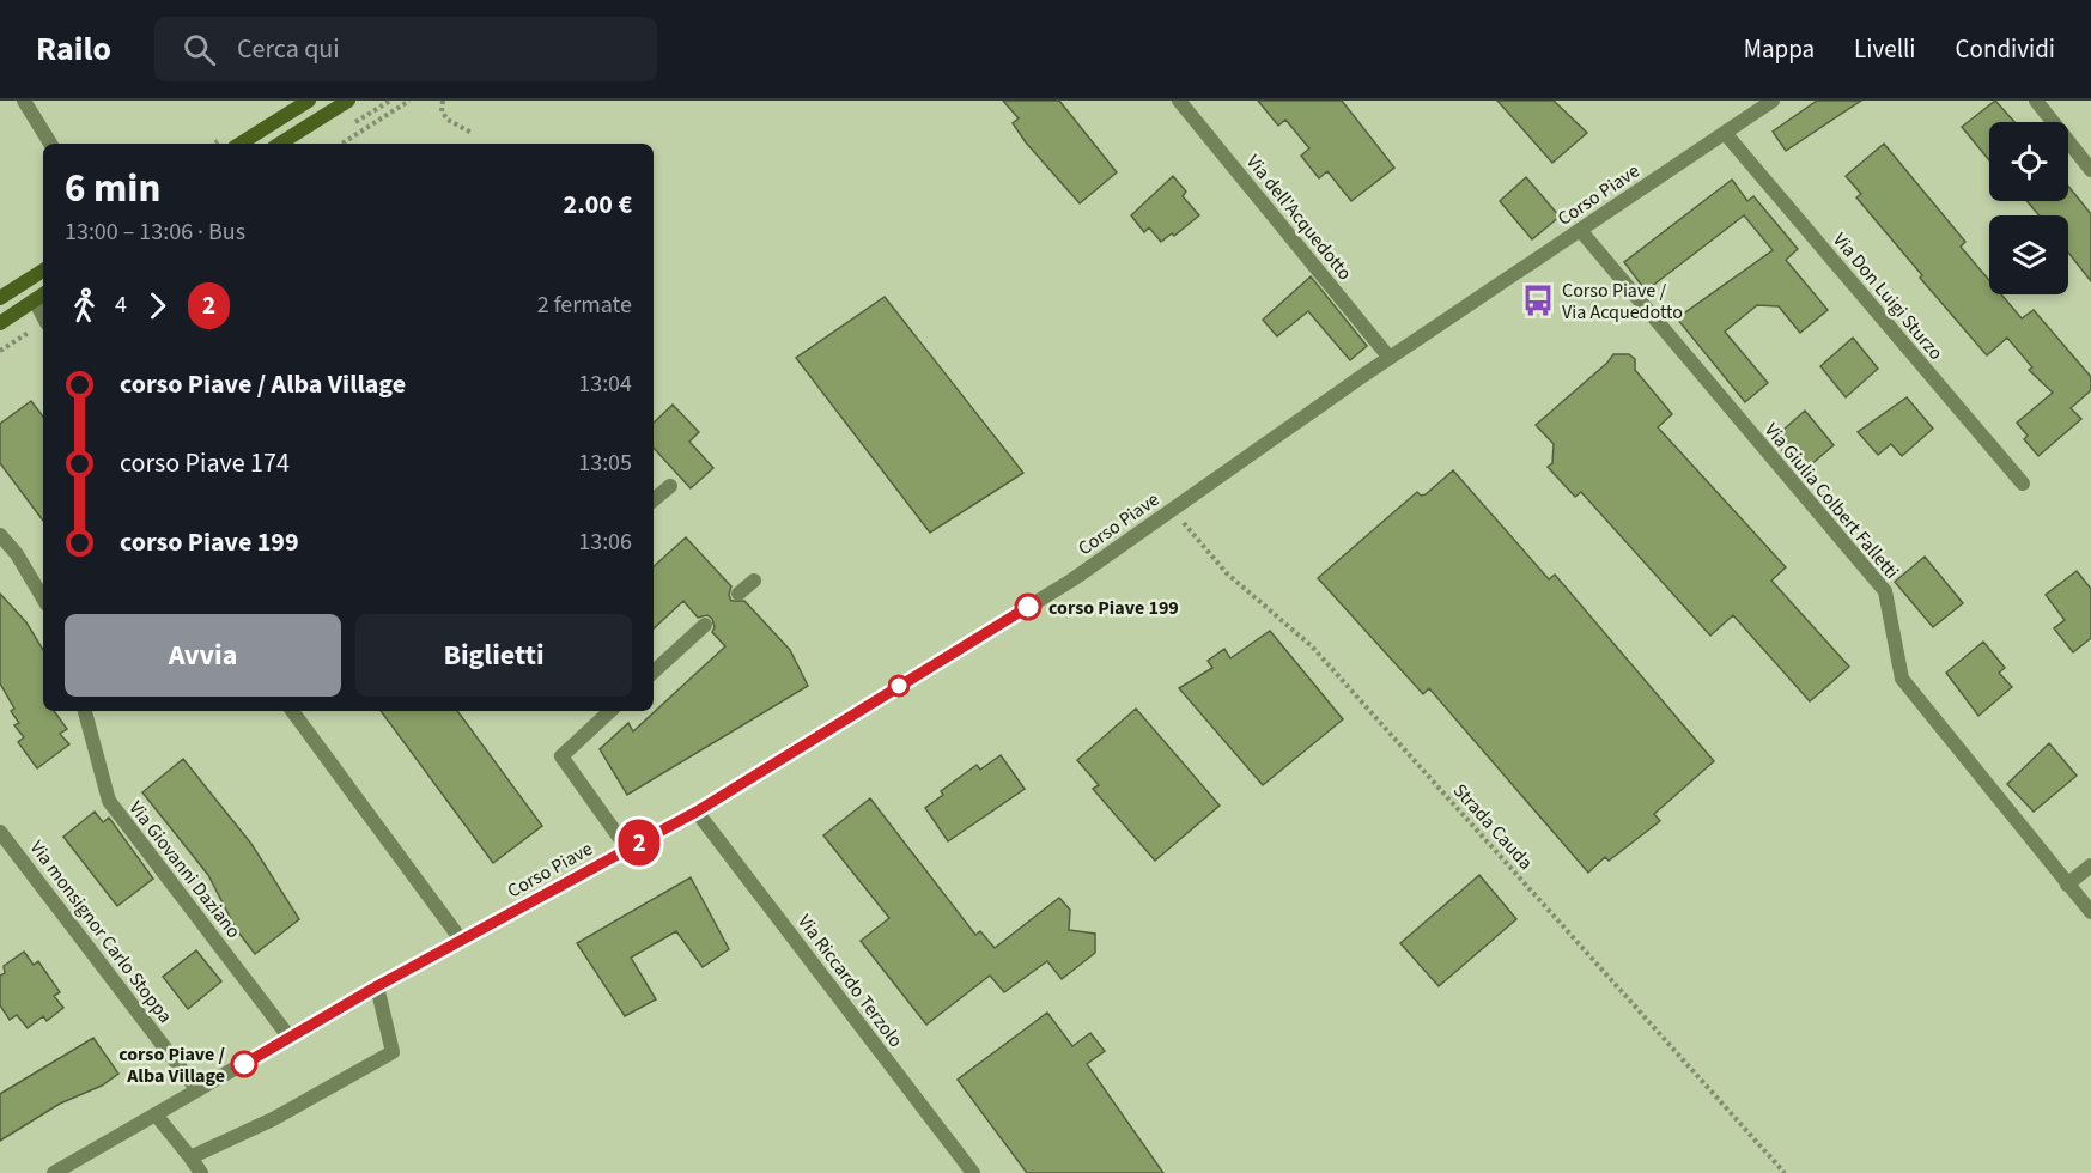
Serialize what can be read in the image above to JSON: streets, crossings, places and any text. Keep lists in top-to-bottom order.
{
  "streets": {
    "street": [
      "Corso Piave",
      "Via dell'Acquedotto",
      "Via Don Luigi Sturzo",
      "Via Giulia Colbert Falletti",
      "Via Giovanni Daziano",
      "Via monsignor Carlo Stoppa",
      "Via Riccardo Terzolo"
    ],
    "path": ["Strada Cauda"]
  },
  "crossings": [
    ["Corso Piave", "Via dell'Acquedotto"],
    ["Corso Piave", "Via Don Luigi Sturzo"],
    ["Corso Piave", "Via Giulia Colbert Falletti"],
    ["Corso Piave", "Strada Cauda"],
    ["Corso Piave", "Via Giovanni Daziano"],
    ["Corso Piave", "Via monsignor Carlo Stoppa"],
    ["Corso Piave", "Via Riccardo Terzolo"]
  ],
  "places": {
    "bus stop": ["Corso Piave / Via Acquedotto"],
    "other": ["corso Piave 199", "corso Piave / Alba Village"]
  },
  "lines": ["bus line 2"],
  "page": {
    "header": "Railo",
    "search": "Cerca qui",
    "nav": ["Mappa", "Livelli", "Condividi"],
    "on_map": "2",
    "heading": ["6 min", "13:00 – 13:06 · Bus", "2.00 €"],
    "legs": ["4", "2", "2 fermate"],
    "list": [
      {
        "name": "corso Piave / Alba Village",
        "value": "13:04"
      },
      {
        "name": "corso Piave 174",
        "value": "13:05"
      },
      {
        "name": "corso Piave 199",
        "value": "13:06"
      }
    ],
    "buttons": ["Avvia", "Biglietti"]
  }
}
